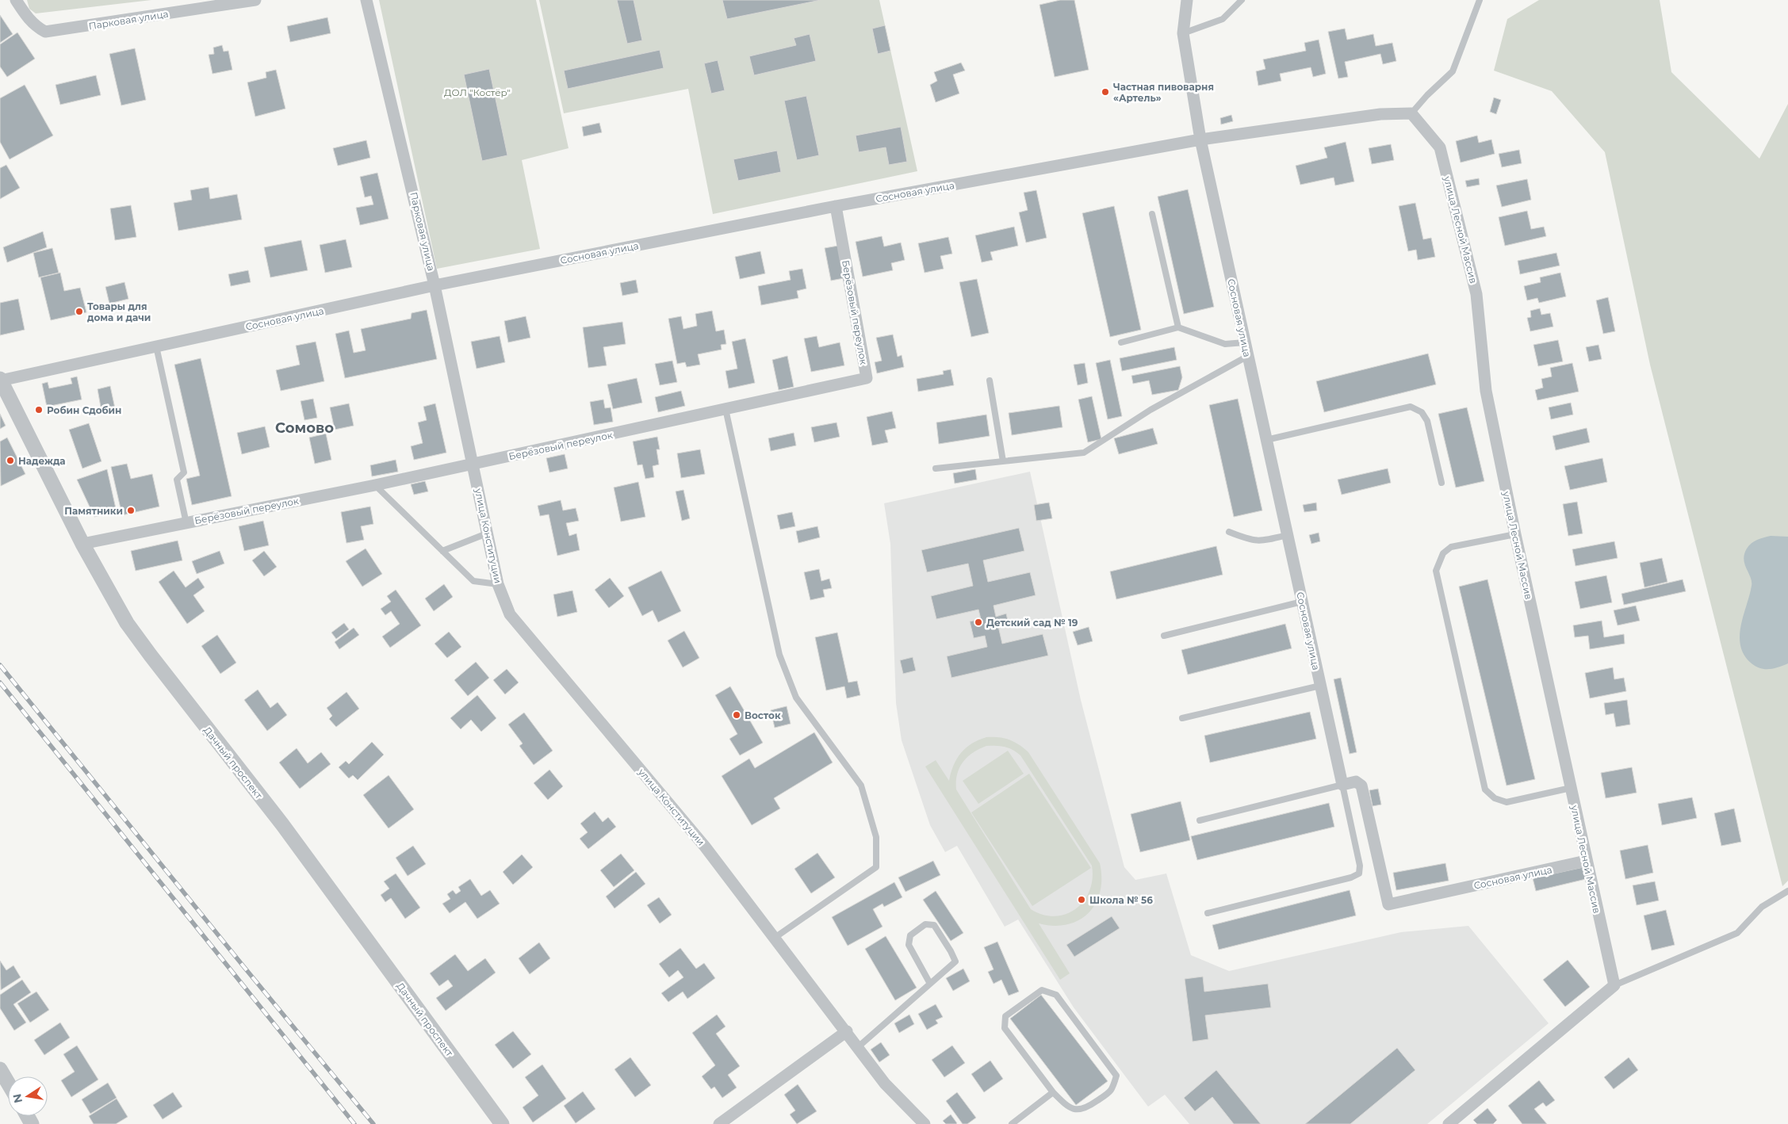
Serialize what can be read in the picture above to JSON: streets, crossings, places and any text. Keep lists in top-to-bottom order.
{
  "streets": {
    "street": [
      "Парковая улица",
      "Сосновая улица",
      "улица Лесной Массив",
      "Берёзовый переулок",
      "улица Конституции",
      "Дачный проспект"
    ]
  },
  "crossings": [
    ["Парковая улица", "Сосновая улица"],
    ["Парковая улица", "Берёзовый переулок"],
    ["Парковая улица", "улица Конституции"],
    ["Сосновая улица", "улица Лесной Массив"],
    ["Сосновая улица", "Берёзовый переулок"],
    ["Сосновая улица", "Дачный проспект"],
    ["Берёзовый переулок", "улица Конституции"],
    ["Берёзовый переулок", "Дачный проспект"]
  ],
  "districts": ["Сомово"],
  "parks": ["ДОЛ \"Костёр\""],
  "places": [
    "Частная пивоварня «Артель»",
    "Товары для дома и дачи",
    "Робин Сдобин",
    "Надежда",
    "Памятники",
    "Детский сад № 19",
    "Восток",
    "Школа № 56"
  ],
  "north": "left"
}
